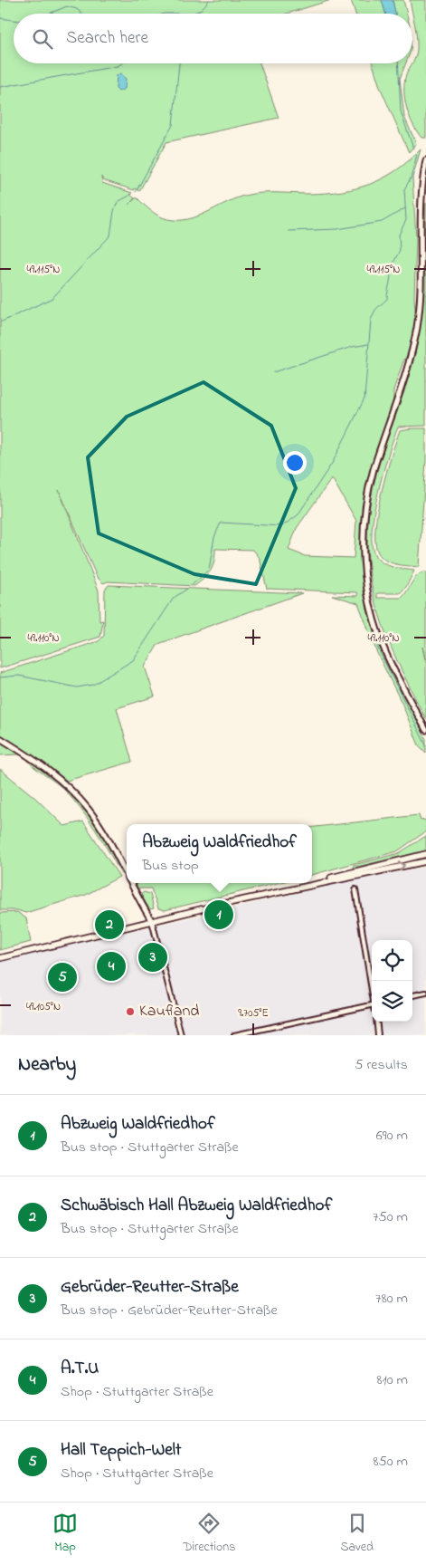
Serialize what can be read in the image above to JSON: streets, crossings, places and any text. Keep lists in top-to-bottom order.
{
  "places": ["Kaufland"],
  "page": {
    "search": "Search here",
    "popup": ["Abzweig Waldfriedhof", "Bus stop"],
    "pins": [
      "1",
      "2",
      "3",
      "4",
      "5"
    ],
    "heading": ["Nearby", "5 results"],
    "list": [
      {
        "mark": "1",
        "name": "Abzweig Waldfriedhof",
        "note": "Bus stop · Stuttgarter Straße",
        "value": "690 m"
      },
      {
        "mark": "2",
        "name": "Schwäbisch Hall Abzweig Waldfriedhof",
        "note": "Bus stop · Stuttgarter Straße",
        "value": "750 m"
      },
      {
        "mark": "3",
        "name": "Gebrüder-Reutter-Straße",
        "note": "Bus stop · Gebrüder-Reutter-Straße",
        "value": "780 m"
      },
      {
        "mark": "4",
        "name": "A.T.U",
        "note": "Shop · Stuttgarter Straße",
        "value": "810 m"
      },
      {
        "mark": "5",
        "name": "Hall Teppich-Welt",
        "note": "Shop · Stuttgarter Straße",
        "value": "850 m"
      }
    ],
    "nav": ["Map", "Directions", "Saved"]
  },
  "coordinates": [
    "49.115°N",
    "49.110°N",
    "49.105°N",
    "9.705°E"
  ]
}
